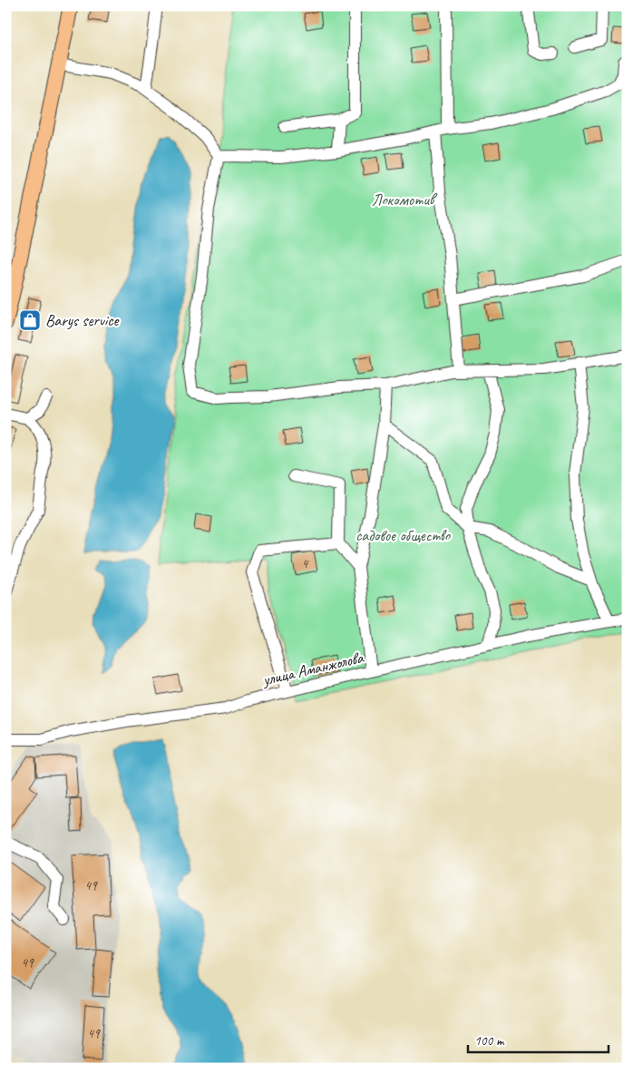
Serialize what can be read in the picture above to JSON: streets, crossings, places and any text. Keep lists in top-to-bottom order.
{
  "streets": {
    "street": ["улица Аманжолова"]
  },
  "parks": ["Локомотив", "садовое общество"],
  "places": {
    "shop": ["Barys service"]
  },
  "house_numbers": [
    "4",
    "49",
    "49",
    "49"
  ],
  "scale_bar": "100 m"
}
